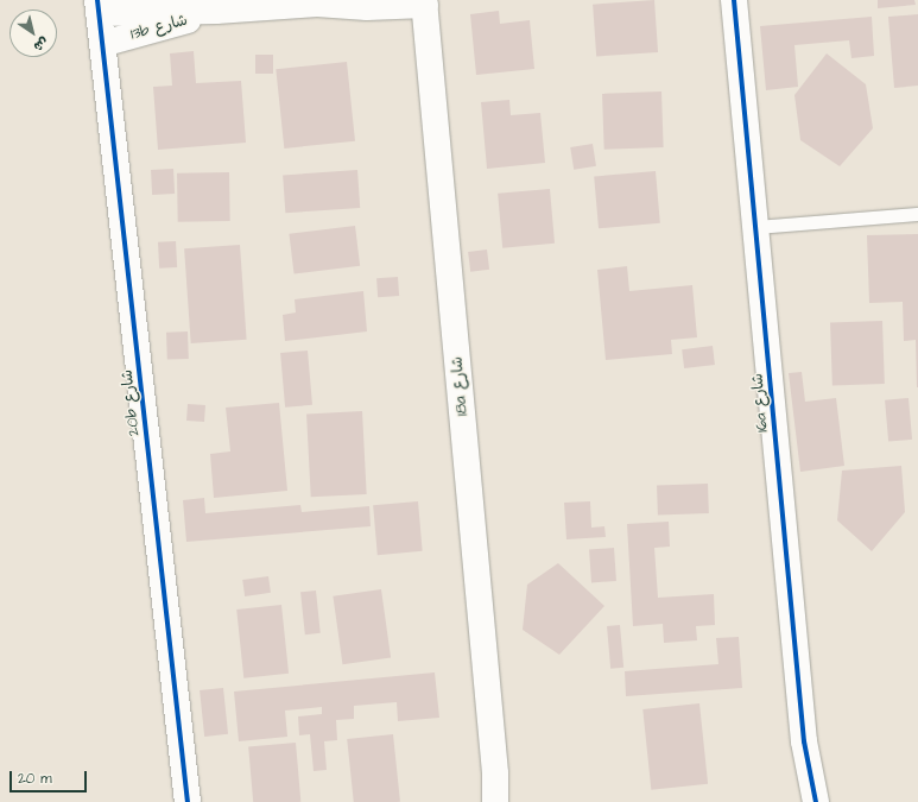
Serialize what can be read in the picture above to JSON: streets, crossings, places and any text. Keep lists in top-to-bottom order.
{
  "streets": {
    "street": [
      "13b شارع",
      "18a شارع",
      "20b شارع",
      "16a شارع"
    ]
  },
  "crossings": [
    ["13b شارع", "18a شارع"],
    ["13b شارع", "20b شارع"]
  ],
  "scale_bar": "20 m",
  "north": "bottom right"
}
